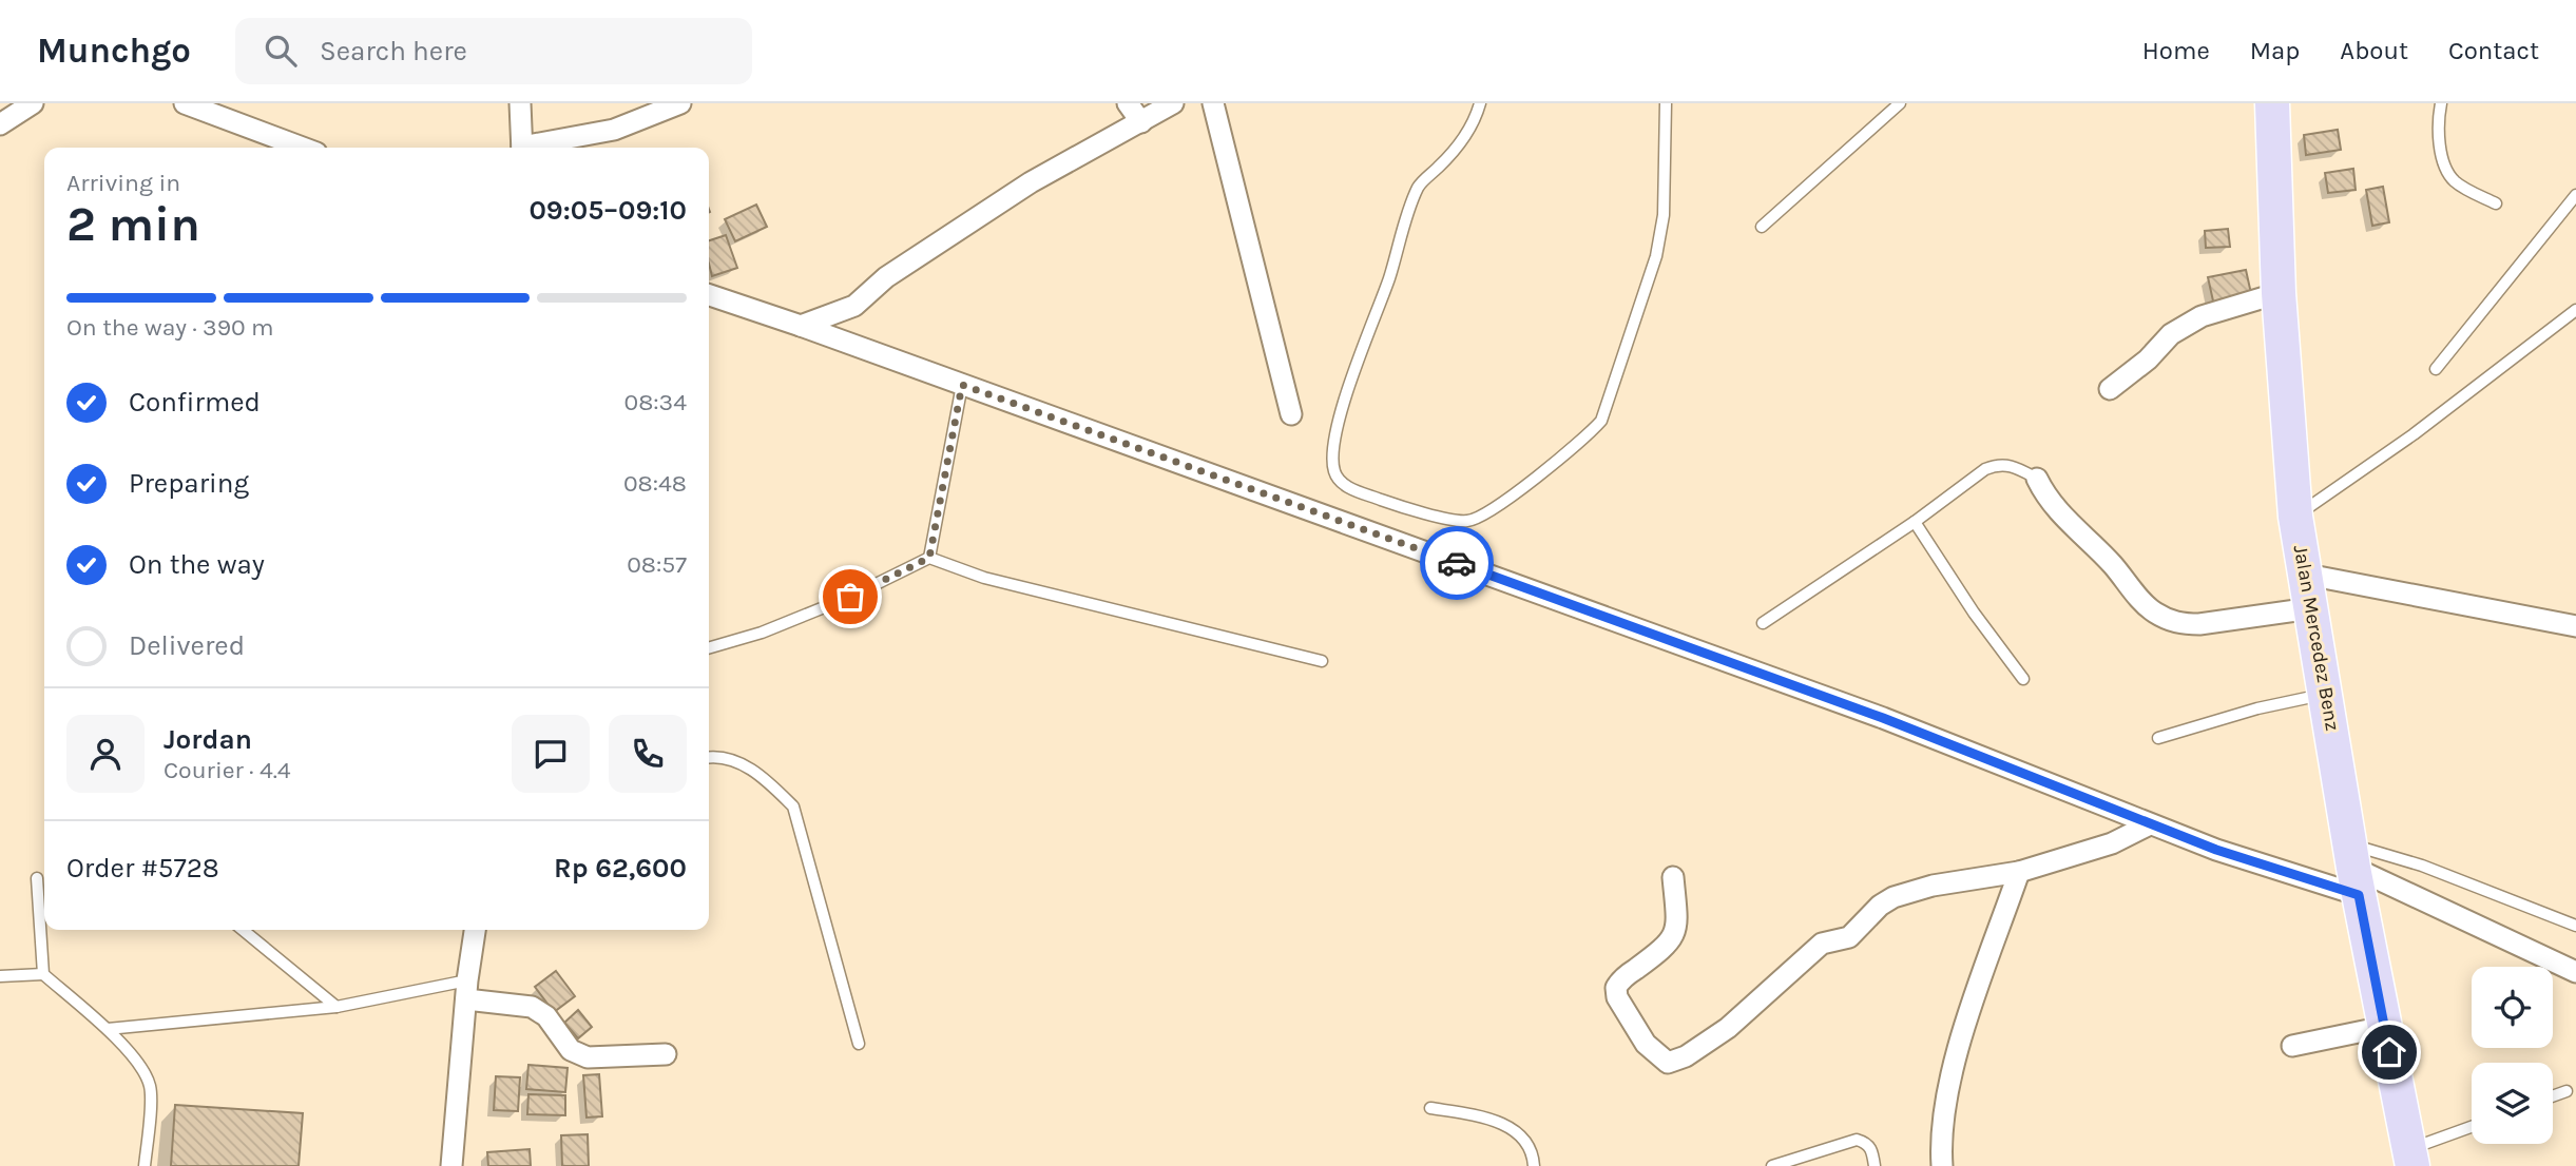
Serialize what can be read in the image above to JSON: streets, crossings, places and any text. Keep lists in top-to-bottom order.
{
  "streets": {
    "main road": ["Jalan Mercedez Benz"]
  },
  "page": {
    "header": "Munchgo",
    "search": "Search here",
    "nav": [
      "Home",
      "Map",
      "About",
      "Contact"
    ],
    "heading": ["2 min", "Arriving in", "09:05–09:10"],
    "panel": [
      "Jordan",
      "Courier · 4.4",
      "Order #5728",
      "Rp 62,600"
    ],
    "bar": "On the way · 390 m",
    "list": [
      ["Confirmed", "08:34"],
      ["Preparing", "08:48"],
      ["On the way", "08:57"],
      "Delivered"
    ]
  }
}
